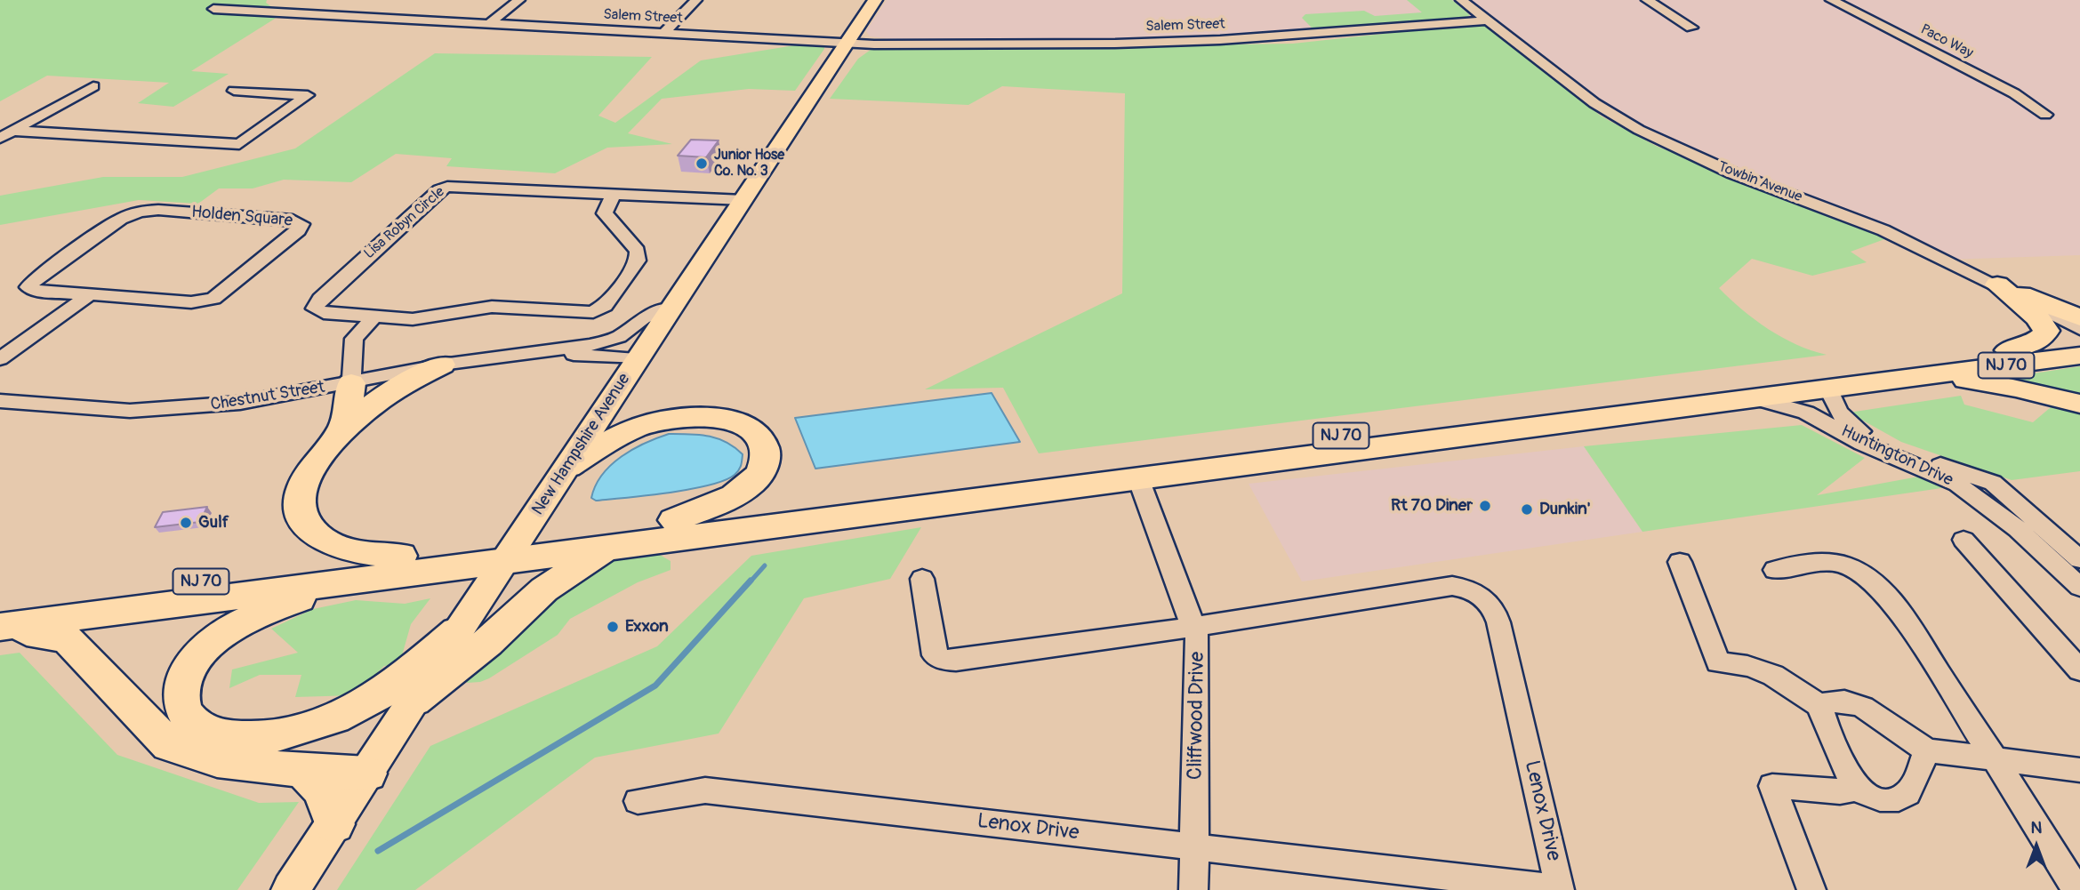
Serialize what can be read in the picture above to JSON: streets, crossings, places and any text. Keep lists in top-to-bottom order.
{
  "streets": {
    "highway": ["NJ 70"],
    "main road": ["New Hampshire Avenue"],
    "street": [
      "Salem Street",
      "Paco Way",
      "Towbin Avenue",
      "Holden Square",
      "Lisa Robyn Circle",
      "Chestnut Street",
      "Huntington Drive",
      "Cliffwood Drive",
      "Lenox Drive"
    ]
  },
  "crossings": [
    ["Salem Street", "Towbin Avenue"],
    ["Salem Street", "New Hampshire Avenue"],
    ["Lisa Robyn Circle", "New Hampshire Avenue"],
    ["NJ 70", "New Hampshire Avenue"],
    ["NJ 70", "Huntington Drive"],
    ["NJ 70", "Cliffwood Drive"],
    ["Chestnut Street", "New Hampshire Avenue"],
    ["Cliffwood Drive", "Lenox Drive"]
  ],
  "places": [
    "Junior Hose Co. No. 3",
    "Rt 70 Diner",
    "Dunkin'",
    "Gulf",
    "Exxon"
  ],
  "north": "top"
}
